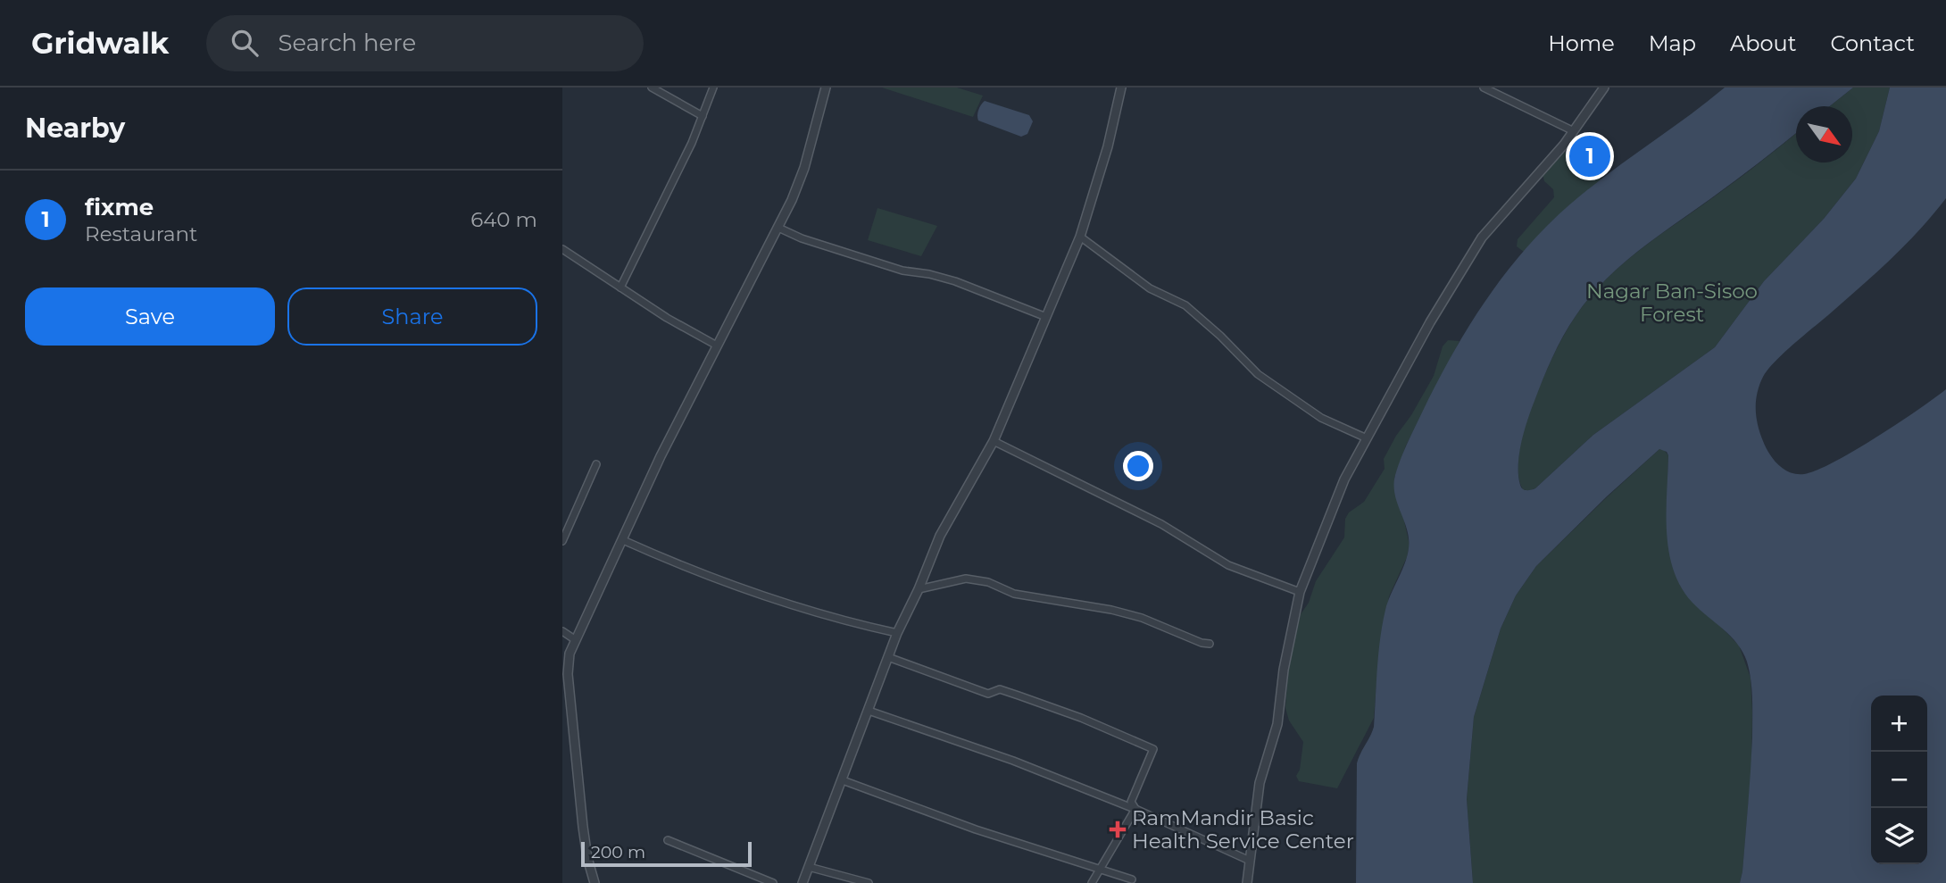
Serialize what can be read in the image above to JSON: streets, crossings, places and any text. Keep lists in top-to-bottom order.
{
  "parks": ["Nagar Ban-Sisoo Forest"],
  "places": {
    "health": ["RamMandir Basic Health Service Center"]
  },
  "scale_bar": "200 m",
  "north": "bottom right",
  "page": {
    "header": "Gridwalk",
    "search": "Search here",
    "nav": [
      "Home",
      "Map",
      "About",
      "Contact"
    ],
    "heading": "Nearby",
    "pins": "1",
    "list": [
      {
        "mark": "1",
        "name": "fixme",
        "note": "Restaurant",
        "value": "640 m"
      }
    ],
    "buttons": ["Save", "Share"],
    "map_buttons": ["+", "−"],
    "scale": "200 m"
  }
}
